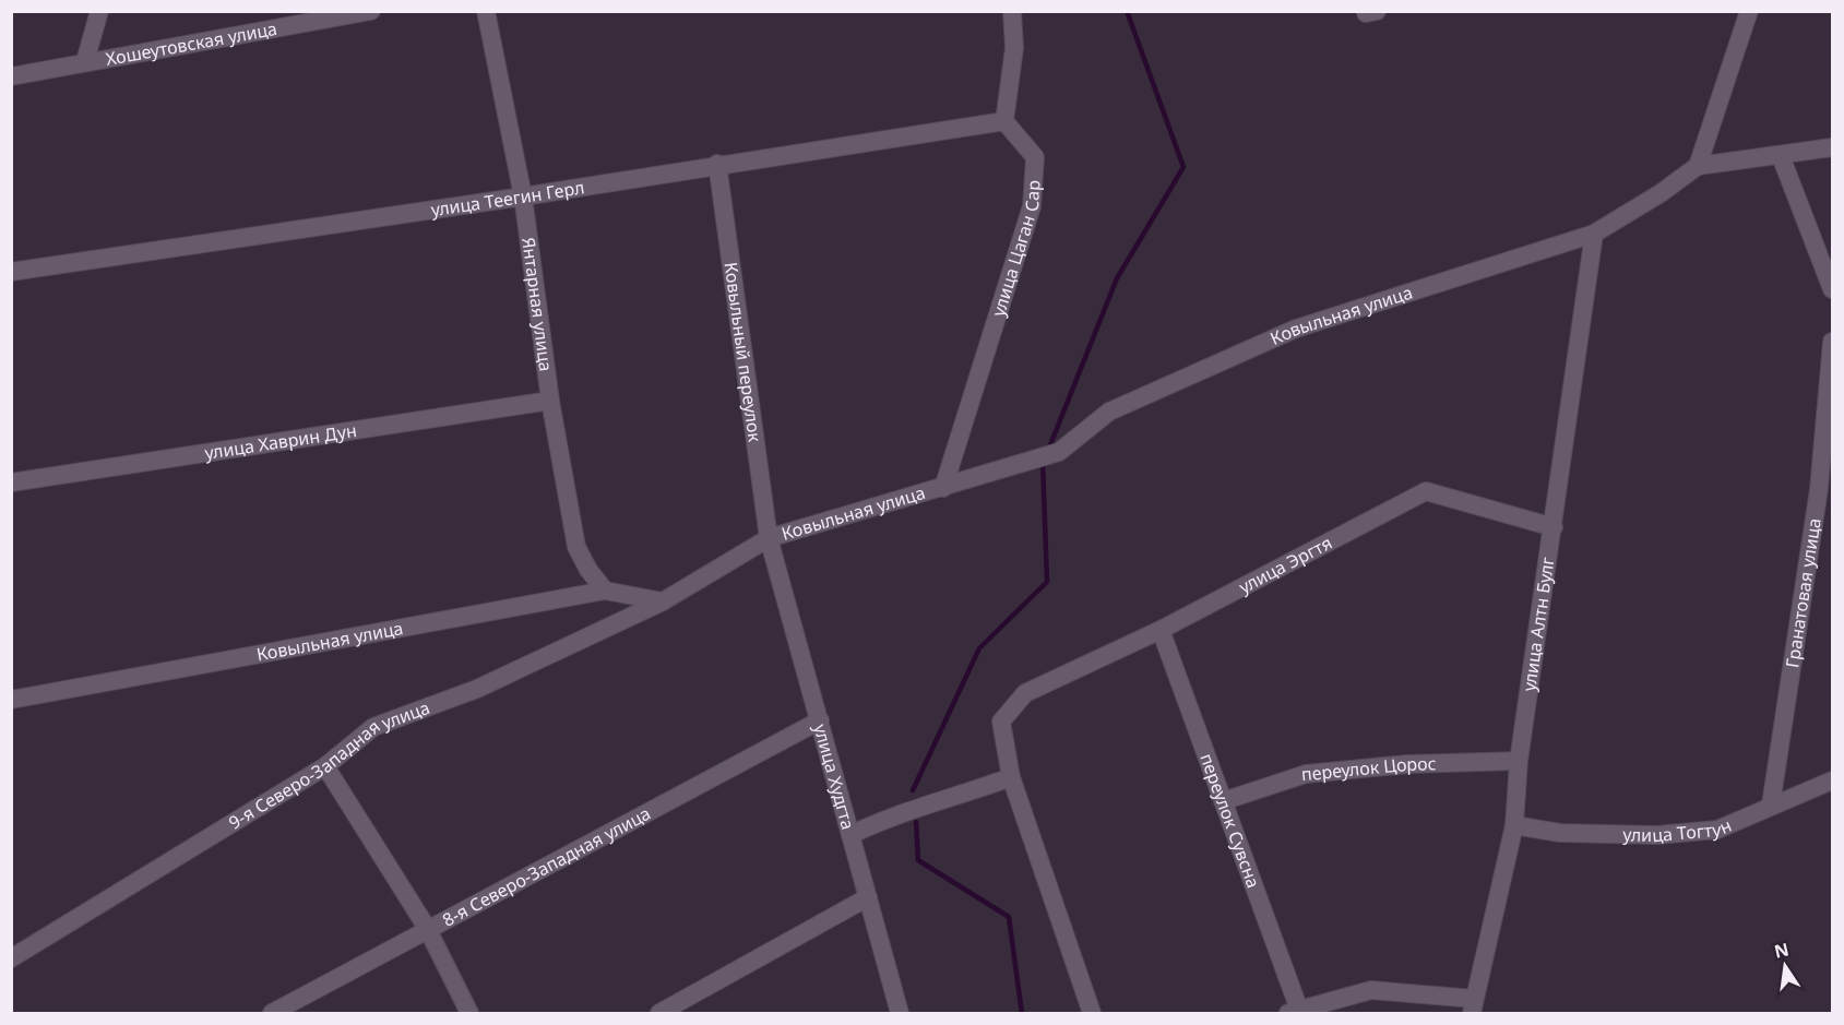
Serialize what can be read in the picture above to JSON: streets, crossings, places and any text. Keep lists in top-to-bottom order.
{
  "streets": {
    "street": [
      "Хошеутовская улица",
      "улица Теегин Герл",
      "улица Цаган Сар",
      "Янтарная улица",
      "Ковыльная улица",
      "Ковыльный переулок",
      "улица Хаврин Дун",
      "улица Эргтя",
      "Гранатовая улица",
      "улица Алтн Булг",
      "9-я Северо-Западная улица",
      "переулок Цорос",
      "улица Худгта",
      "переулок Сувсна",
      "улица Тогтун",
      "8-я Северо-Западная улица"
    ]
  },
  "crossings": [
    ["улица Теегин Герл", "улица Цаган Сар"],
    ["улица Теегин Герл", "Янтарная улица"],
    ["улица Теегин Герл", "Ковыльный переулок"],
    ["улица Цаган Сар", "Ковыльная улица"],
    ["Янтарная улица", "Ковыльная улица"],
    ["Янтарная улица", "улица Хаврин Дун"],
    ["Ковыльная улица", "Ковыльный переулок"],
    ["Ковыльная улица", "улица Алтн Булг"],
    ["Ковыльная улица", "9-я Северо-Западная улица"],
    ["Ковыльная улица", "улица Худгта"],
    ["Ковыльный переулок", "улица Худгта"],
    ["улица Эргтя", "улица Алтн Булг"],
    ["улица Эргтя", "переулок Сувсна"],
    ["Гранатовая улица", "улица Тогтун"],
    ["улица Алтн Булг", "переулок Цорос"],
    ["улица Алтн Булг", "улица Тогтун"],
    ["переулок Цорос", "переулок Сувсна"],
    ["улица Худгта", "8-я Северо-Западная улица"]
  ],
  "north": "top"
}
